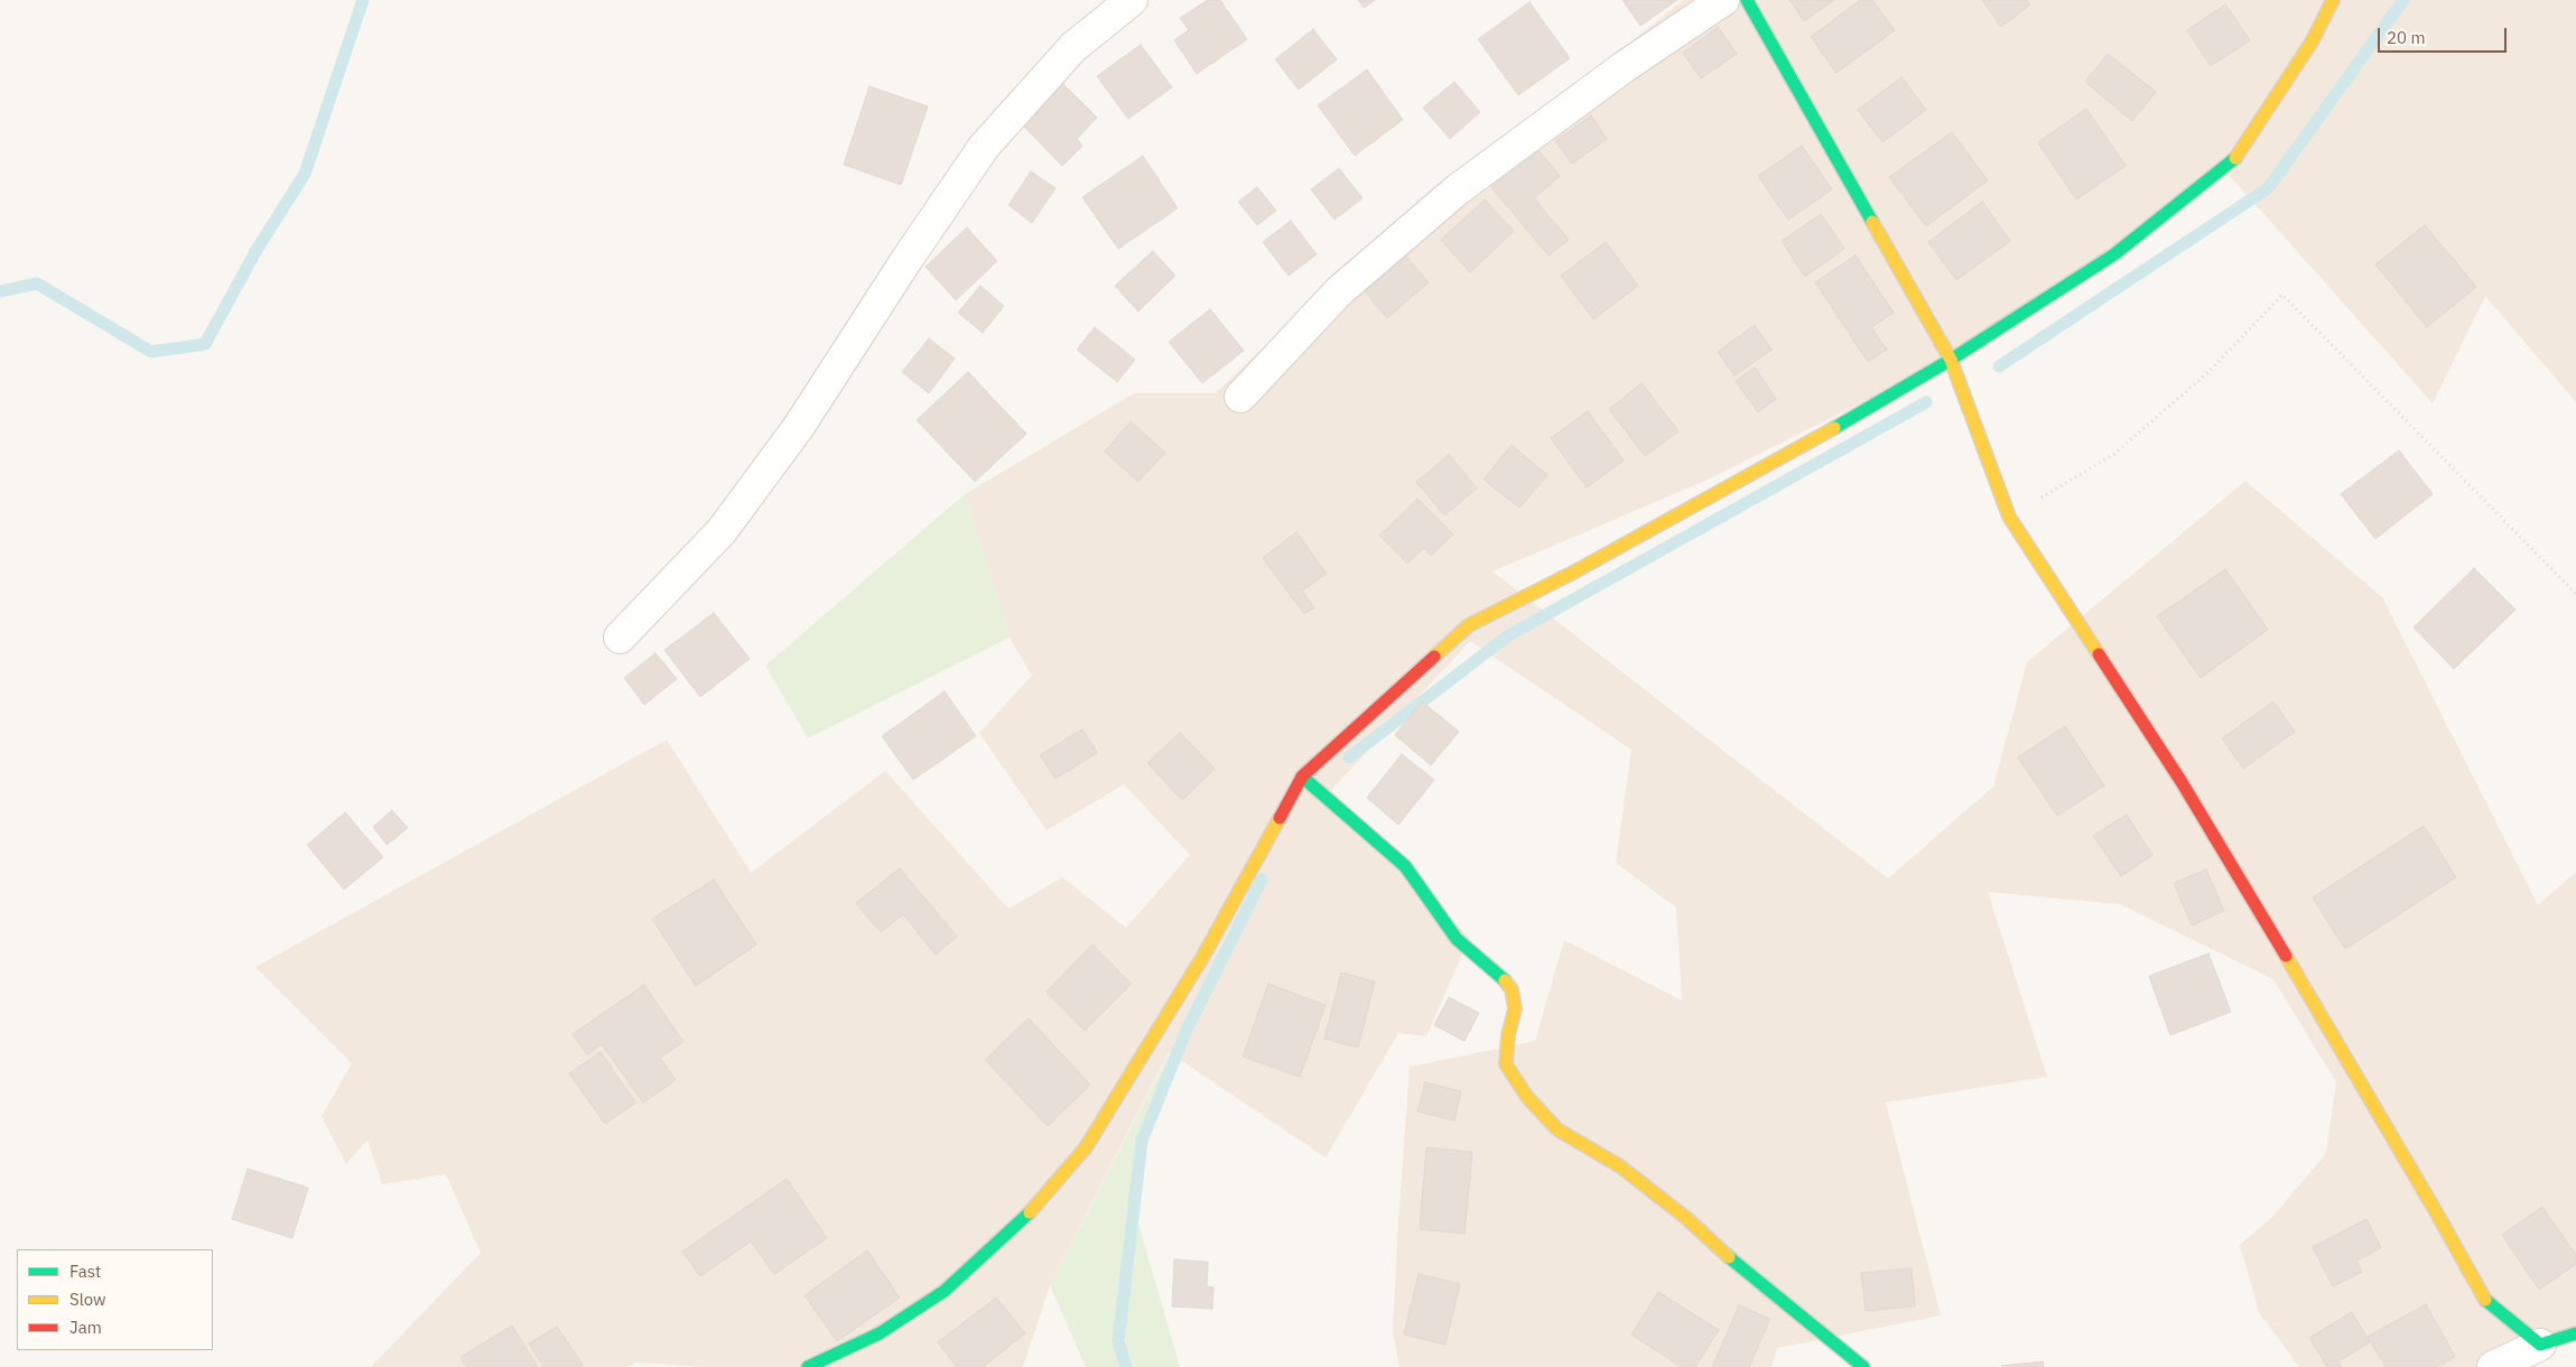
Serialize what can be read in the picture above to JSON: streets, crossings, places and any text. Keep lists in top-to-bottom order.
{
  "legend": ["Fast", "Slow", "Jam"],
  "scale_bar": "20 m"
}
